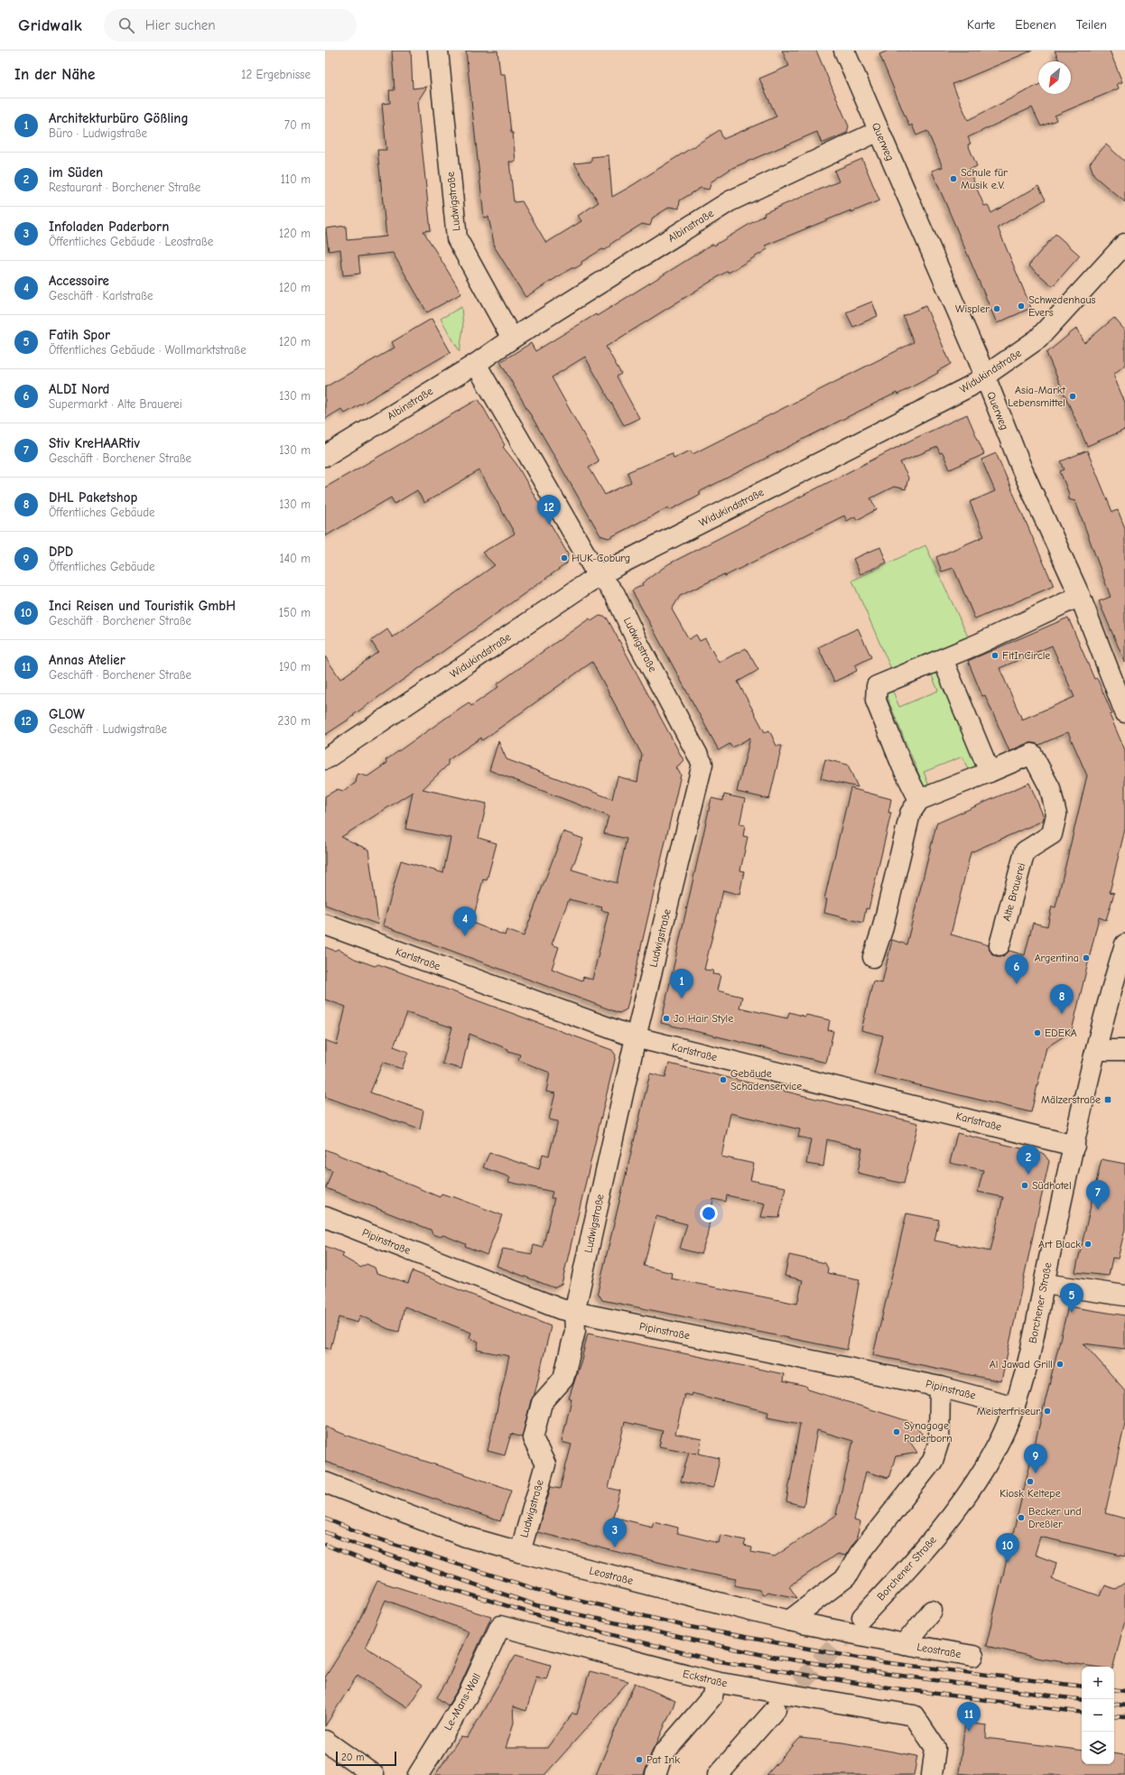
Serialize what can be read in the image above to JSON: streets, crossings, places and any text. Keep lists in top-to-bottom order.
{
  "streets": {
    "street": [
      "Querweg",
      "Ludwigstraße",
      "Albinstraße",
      "Widukindstraße",
      "Alte Brauerei",
      "Karlstraße",
      "Pipinstraße",
      "Borchener Straße",
      "Leostraße",
      "Eckstraße",
      "Le-Mans-Wall"
    ]
  },
  "crossings": [
    ["Querweg", "Albinstraße"],
    ["Querweg", "Widukindstraße"],
    ["Ludwigstraße", "Albinstraße"],
    ["Ludwigstraße", "Widukindstraße"],
    ["Ludwigstraße", "Karlstraße"],
    ["Ludwigstraße", "Pipinstraße"],
    ["Ludwigstraße", "Leostraße"],
    ["Karlstraße", "Borchener Straße"],
    ["Pipinstraße", "Borchener Straße"],
    ["Eckstraße", "Le-Mans-Wall"]
  ],
  "places": {
    "other": [
      "Schule für Musik e.V.",
      "Schwedenhaus Evers",
      "Wispler",
      "Asia-Markt Lebensmittel",
      "HUK-Coburg",
      "FitInCircle",
      "Argentina",
      "Jo Hair Style",
      "EDEKA",
      "Gebäude Schadenservice",
      "Südhotel",
      "Art Black",
      "Al Jawad Grill",
      "Meisterfriseur",
      "Synagoge Paderborn",
      "Kiosk Keltepe",
      "Becker und Dreßler",
      "Pat Ink"
    ],
    "transit": ["Mälzerstraße"]
  },
  "scale_bar": "20 m",
  "north": "bottom left",
  "page": {
    "header": "Gridwalk",
    "search": "Hier suchen",
    "nav": ["Karte", "Ebenen", "Teilen"],
    "heading": ["In der Nähe", "12 Ergebnisse"],
    "list": [
      {
        "mark": "1",
        "name": "Architekturbüro Gößling",
        "note": "Büro · Ludwigstraße",
        "value": "70 m"
      },
      {
        "mark": "2",
        "name": "im Süden",
        "note": "Restaurant · Borchener Straße",
        "value": "110 m"
      },
      {
        "mark": "3",
        "name": "Infoladen Paderborn",
        "note": "Öffentliches Gebäude · Leostraße",
        "value": "120 m"
      },
      {
        "mark": "4",
        "name": "Accessoire",
        "note": "Geschäft · Karlstraße",
        "value": "120 m"
      },
      {
        "mark": "5",
        "name": "Fatih Spor",
        "note": "Öffentliches Gebäude · Wollmarktstraße",
        "value": "120 m"
      },
      {
        "mark": "6",
        "name": "ALDI Nord",
        "note": "Supermarkt · Alte Brauerei",
        "value": "130 m"
      },
      {
        "mark": "7",
        "name": "Stiv KreHAARtiv",
        "note": "Geschäft · Borchener Straße",
        "value": "130 m"
      },
      {
        "mark": "8",
        "name": "DHL Paketshop",
        "note": "Öffentliches Gebäude",
        "value": "130 m"
      },
      {
        "mark": "9",
        "name": "DPD",
        "note": "Öffentliches Gebäude",
        "value": "140 m"
      },
      {
        "mark": "10",
        "name": "Inci Reisen und Touristik GmbH",
        "note": "Geschäft · Borchener Straße",
        "value": "150 m"
      },
      {
        "mark": "11",
        "name": "Annas Atelier",
        "note": "Geschäft · Borchener Straße",
        "value": "190 m"
      },
      {
        "mark": "12",
        "name": "GLOW",
        "note": "Geschäft · Ludwigstraße",
        "value": "230 m"
      }
    ],
    "pins": [
      "12",
      "4",
      "6",
      "1",
      "8",
      "2",
      "7",
      "5",
      "9",
      "3",
      "10",
      "11"
    ],
    "map_buttons": ["+", "−"],
    "scale": "20 m"
  }
}
